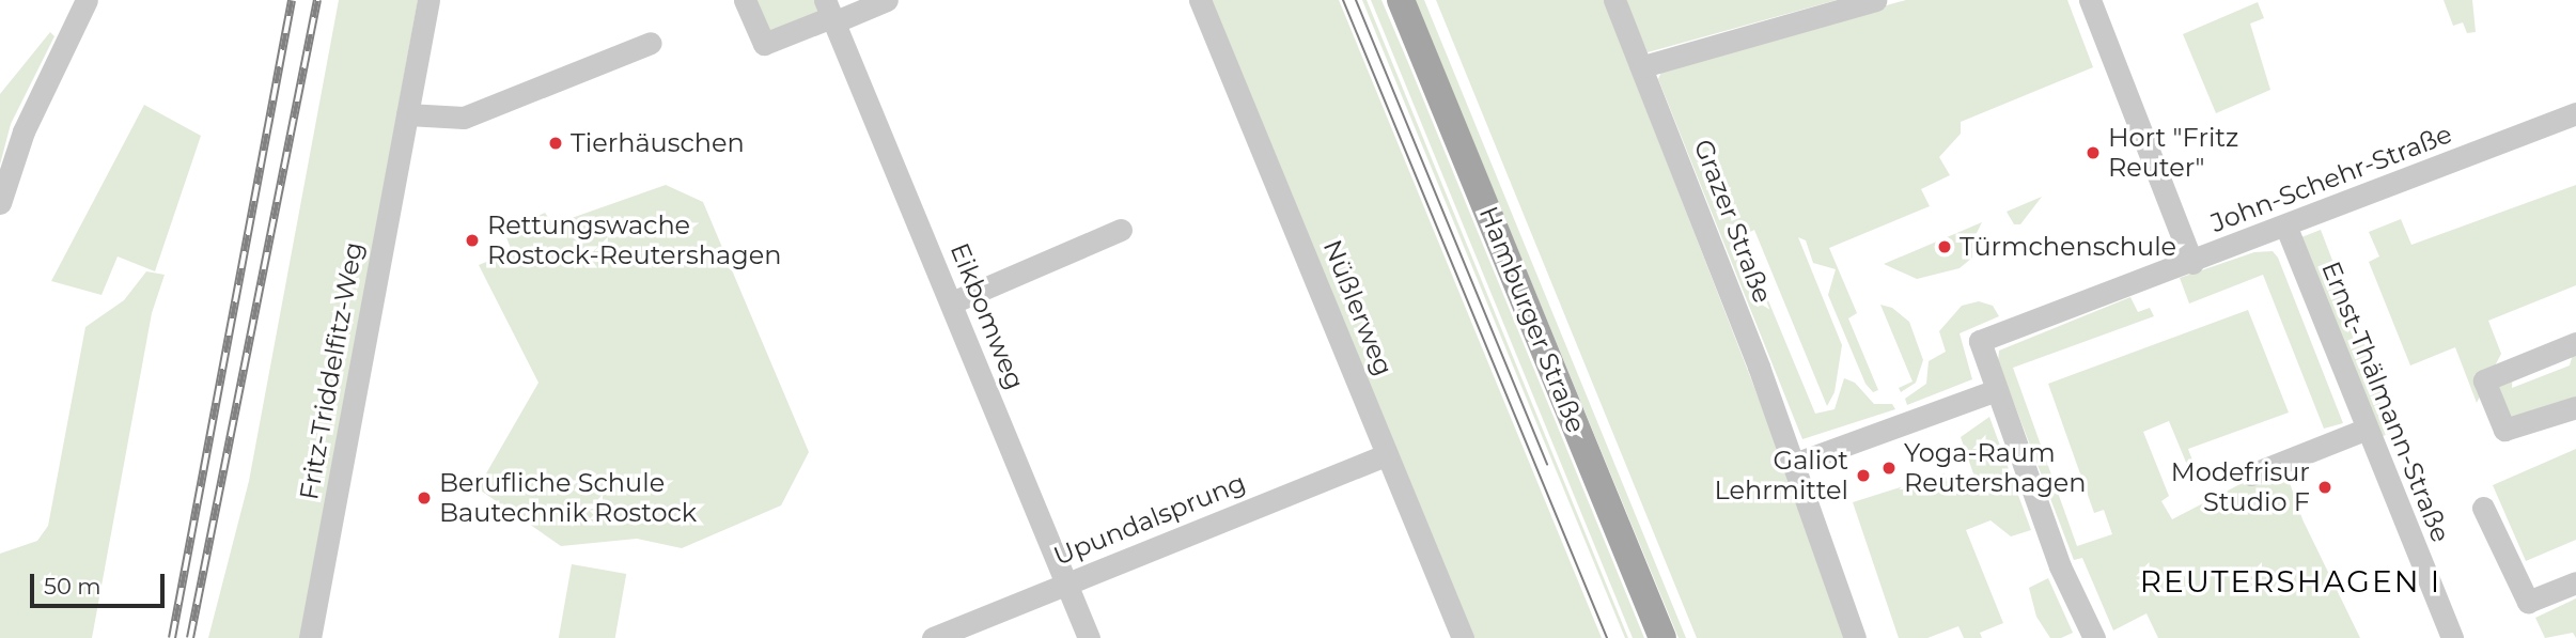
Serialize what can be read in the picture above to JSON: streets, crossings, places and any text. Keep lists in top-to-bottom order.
{
  "streets": {
    "main road": ["Hamburger Straße"],
    "street": [
      "John-Schehr-Straße",
      "Grazer Straße",
      "Nüßlerweg",
      "Eikbomweg",
      "Fritz-Triddelfitz-Weg",
      "Ernst-Thälmann-Straße",
      "Upundalsprung"
    ]
  },
  "crossings": [
    ["John-Schehr-Straße", "Ernst-Thälmann-Straße"],
    ["Nüßlerweg", "Upundalsprung"],
    ["Eikbomweg", "Upundalsprung"]
  ],
  "districts": ["REUTERSHAGEN I"],
  "places": [
    "Tierhäuschen",
    "Hort \"Fritz Reuter\"",
    "Rettungswache Rostock-Reutershagen",
    "Türmchenschule",
    "Yoga-Raum Reutershagen",
    "Galiot Lehrmittel",
    "Modefrisur Studio F",
    "Berufliche Schule Bautechnik Rostock"
  ],
  "scale_bar": "50 m"
}
